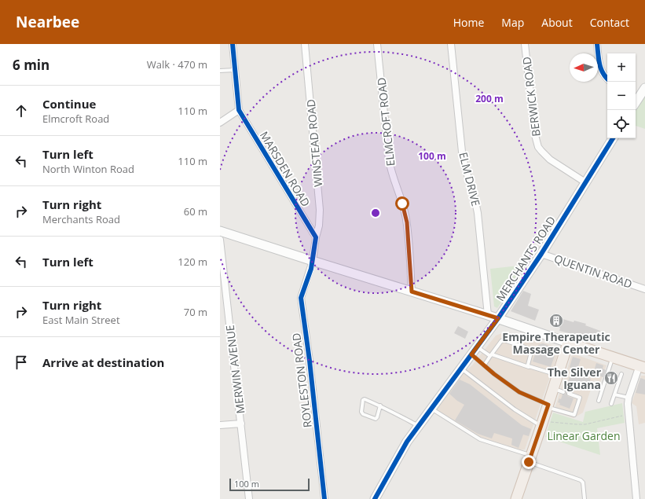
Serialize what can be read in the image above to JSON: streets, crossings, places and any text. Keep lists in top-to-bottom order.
{
  "streets": {
    "street": [
      "BERWICK ROAD",
      "ELMCROFT ROAD",
      "WINSTEAD ROAD",
      "MARSDEN ROAD",
      "ELM DRIVE",
      "MERCHANTS ROAD",
      "QUENTIN ROAD",
      "MERWIN AVENUE",
      "ROYLESTON ROAD"
    ]
  },
  "crossings": [
    ["BERWICK ROAD", "MERCHANTS ROAD"],
    ["WINSTEAD ROAD", "MARSDEN ROAD"],
    ["WINSTEAD ROAD", "ROYLESTON ROAD"],
    ["MERCHANTS ROAD", "QUENTIN ROAD"]
  ],
  "parks": ["Linear Garden"],
  "places": {
    "building": ["Empire Therapeutic Massage Center"],
    "restaurant": ["The Silver Iguana"]
  },
  "scale_bar": "100 m",
  "north": "left",
  "page": {
    "header": "Nearbee",
    "nav": [
      "Home",
      "Map",
      "About",
      "Contact"
    ],
    "heading": ["6 min", "Walk · 470 m"],
    "map_buttons": ["+", "−"],
    "list": [
      ["Continue", "Elmcroft Road", "110 m"],
      ["Turn left", "North Winton Road", "110 m"],
      ["Turn right", "Merchants Road", "60 m"],
      ["Turn left", "120 m"],
      ["Turn right", "East Main Street", "70 m"],
      "Arrive at destination"
    ],
    "scale": "100 m"
  },
  "rings": ["200 m", "100 m"]
}
